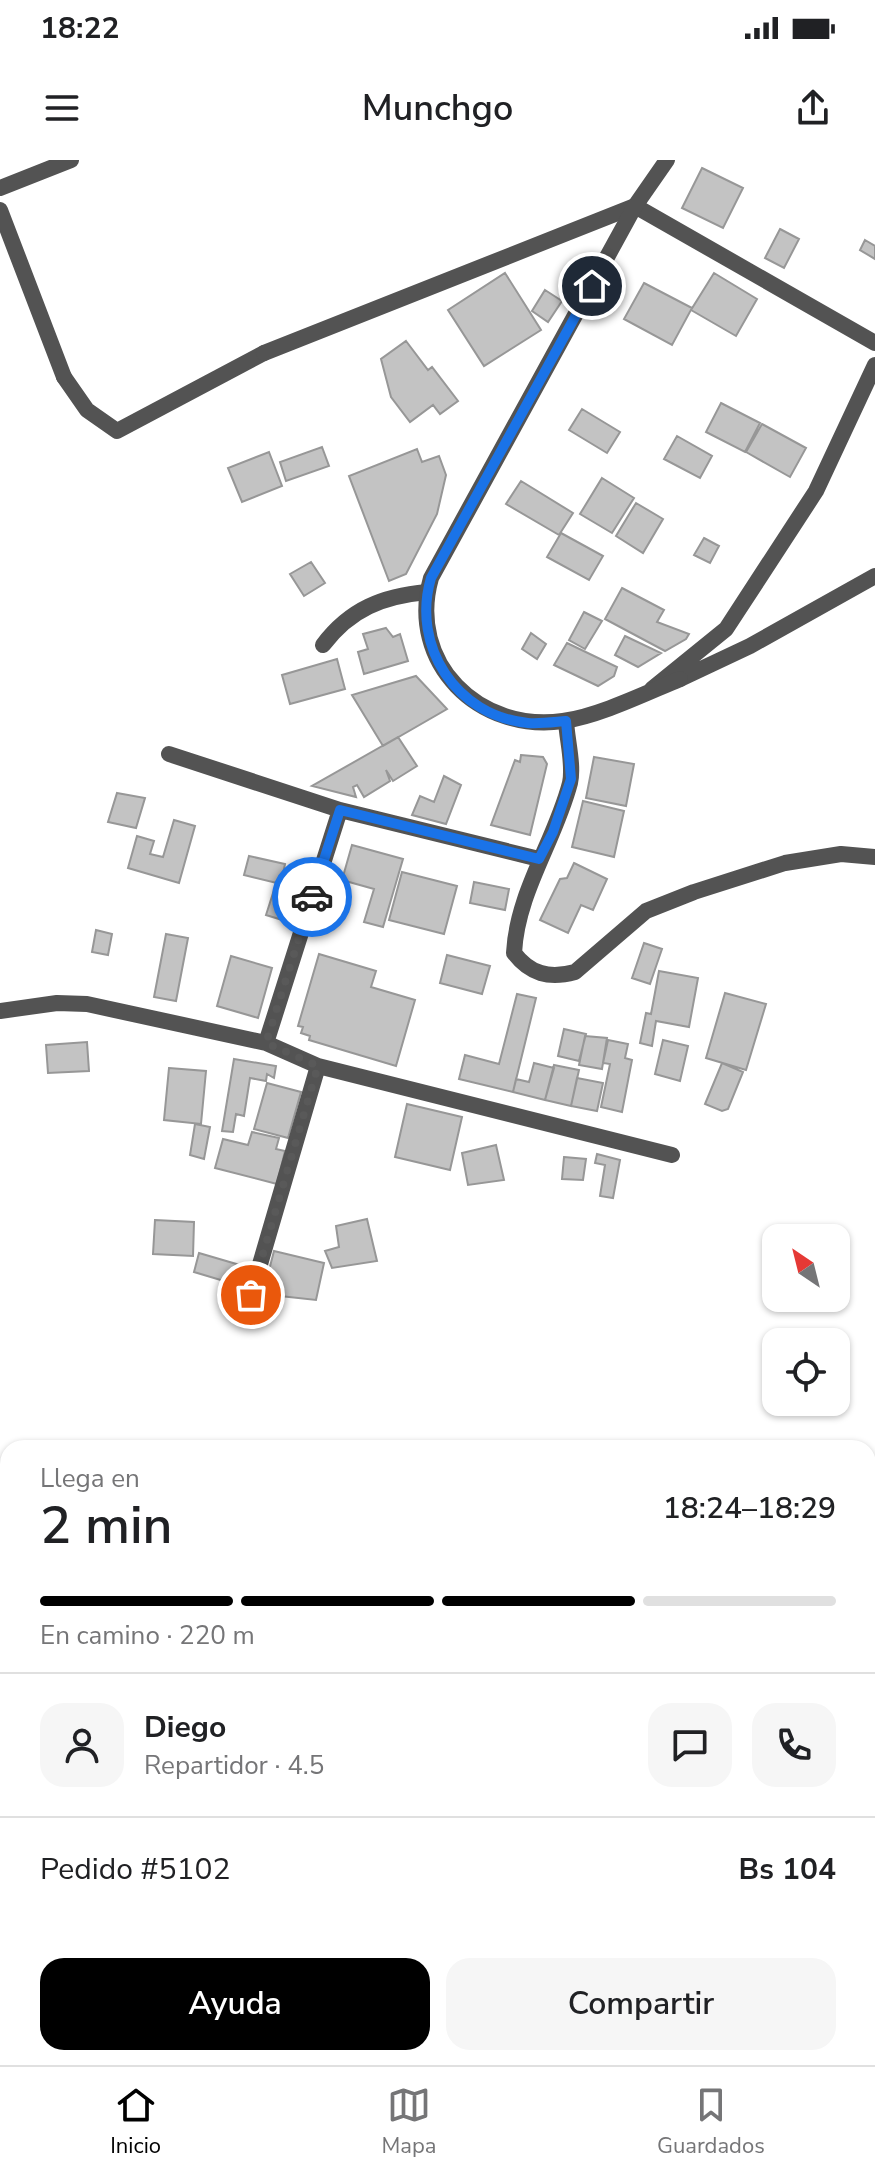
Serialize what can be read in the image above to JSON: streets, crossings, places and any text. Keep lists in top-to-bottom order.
{
  "north": "top left",
  "page": {
    "status": "18:22",
    "header": "Munchgo",
    "heading": ["2 min", "Llega en", "18:24–18:29"],
    "panel": [
      "Diego",
      "Repartidor · 4.5",
      "Pedido #5102",
      "Bs 104"
    ],
    "bar": "En camino · 220 m",
    "buttons": ["Ayuda", "Compartir"],
    "tabs": ["Inicio", "Mapa", "Guardados"]
  }
}
